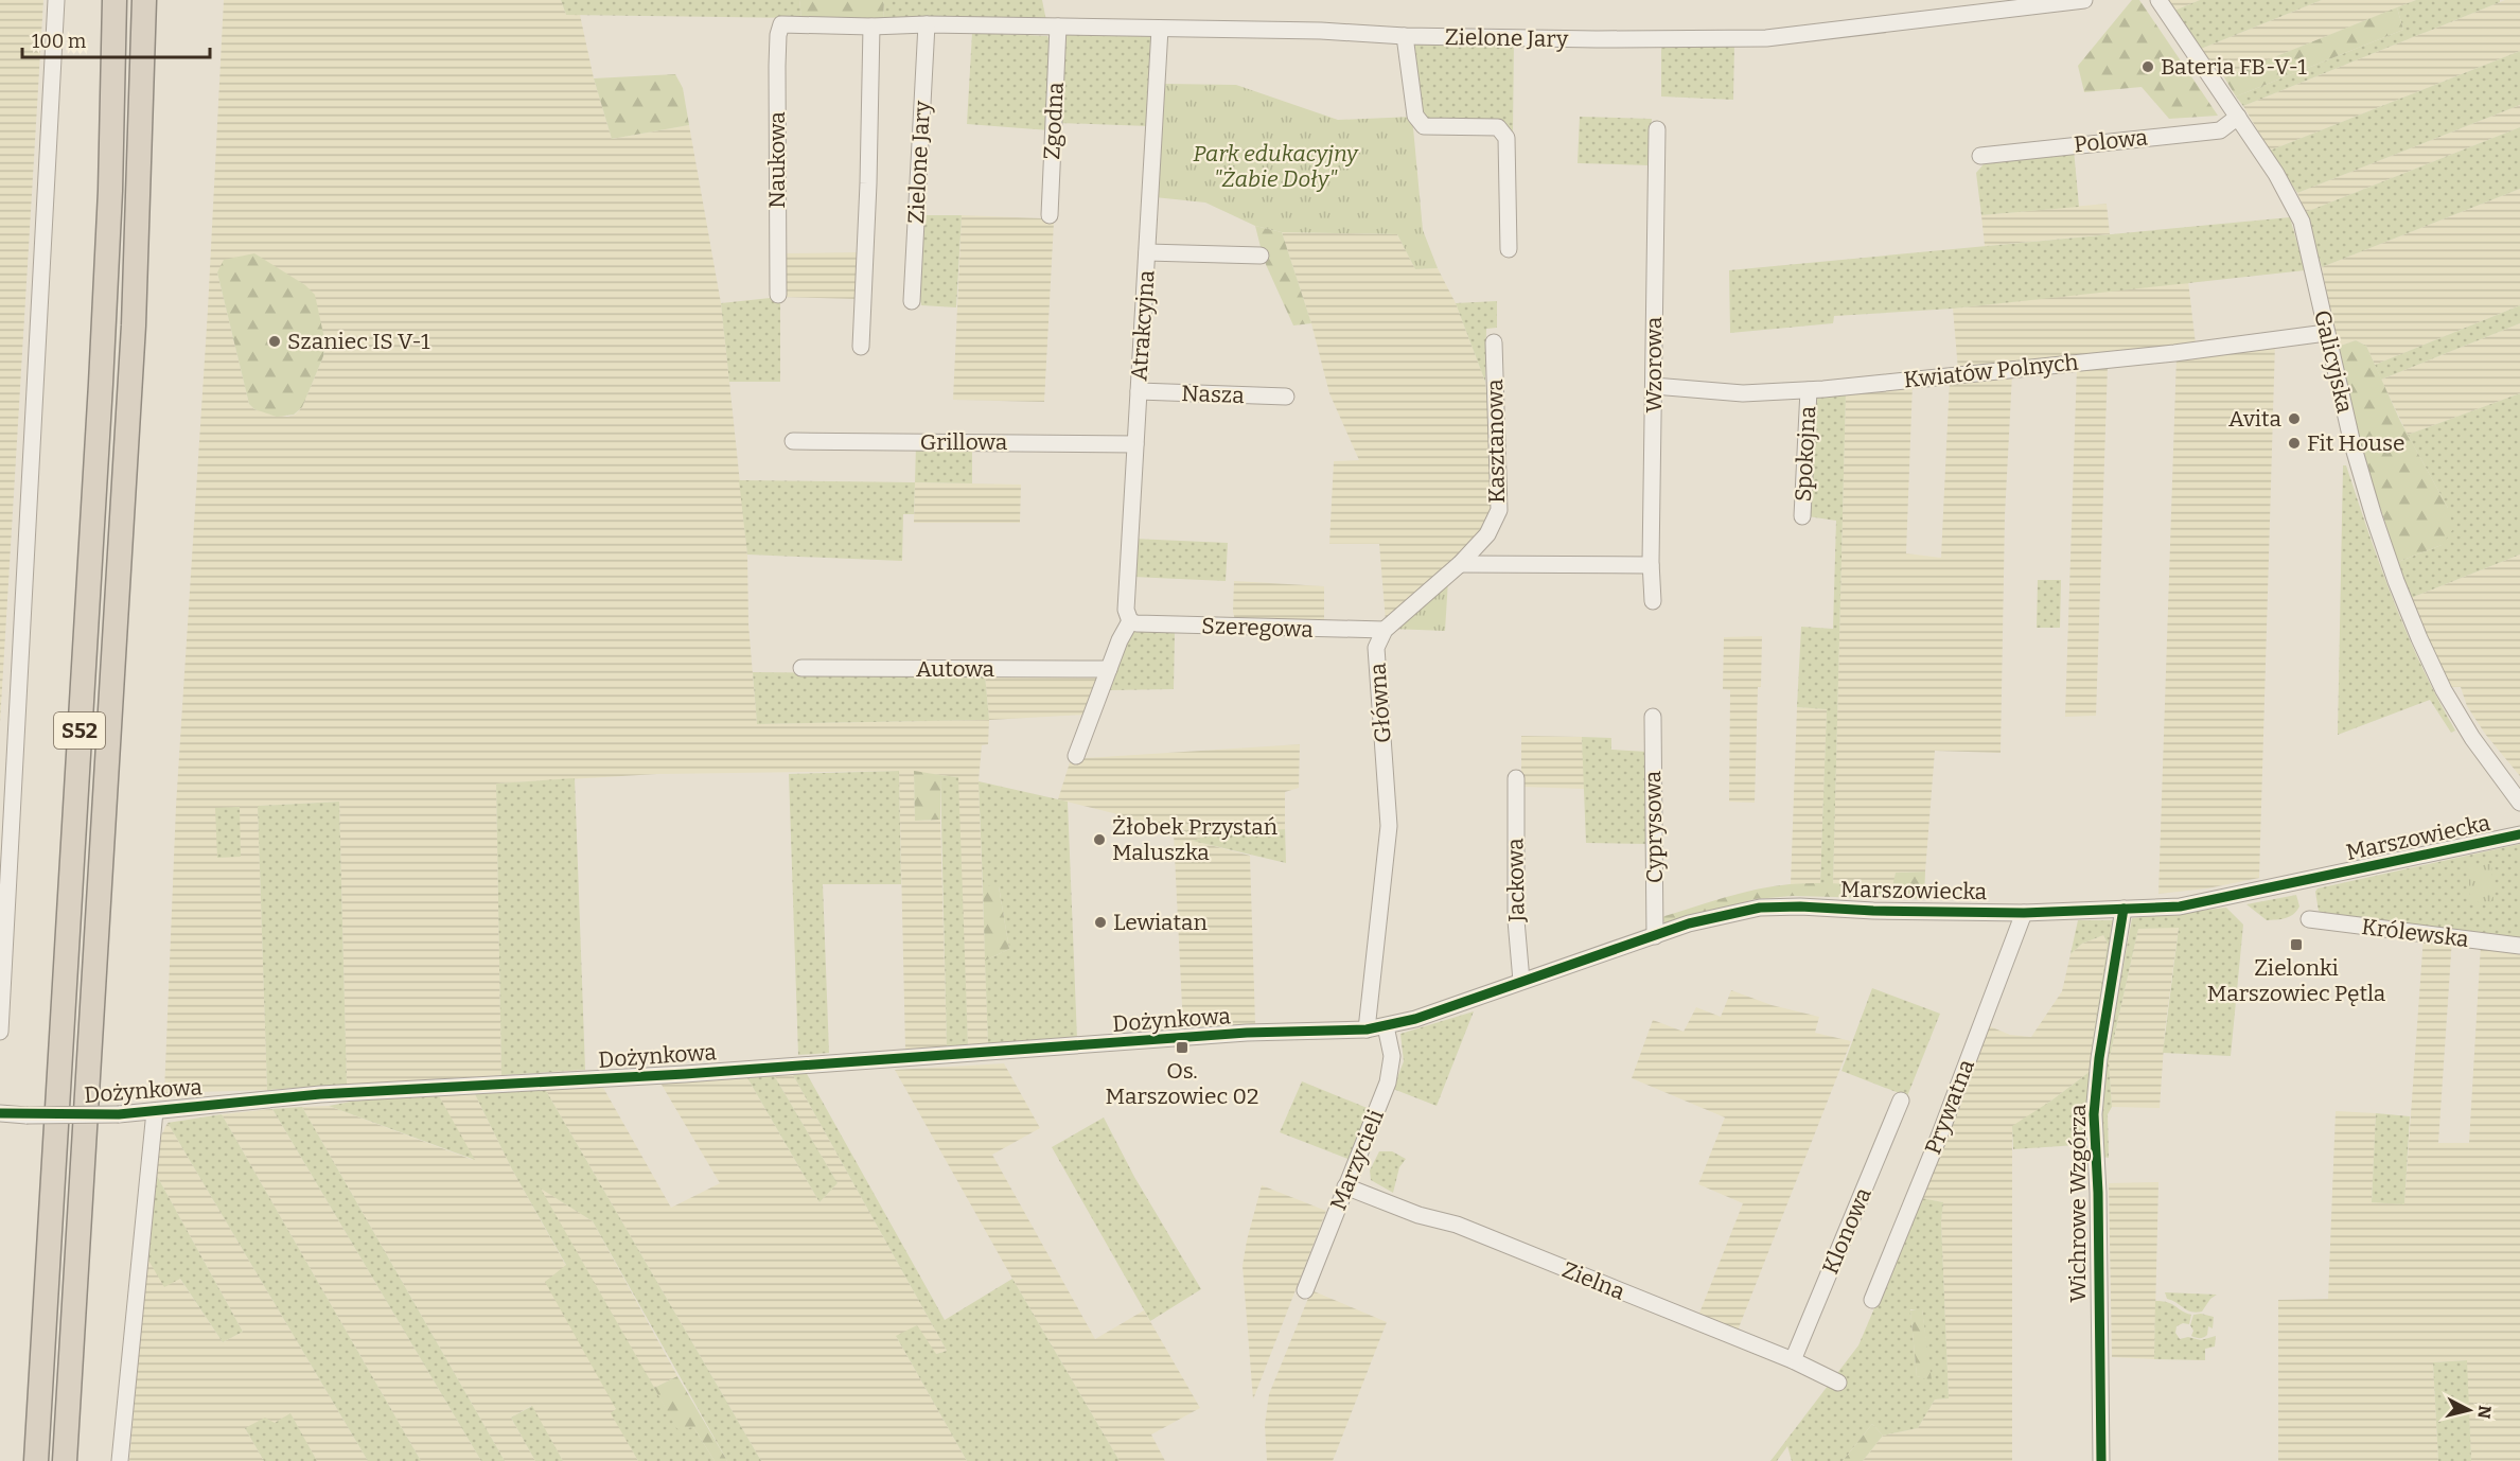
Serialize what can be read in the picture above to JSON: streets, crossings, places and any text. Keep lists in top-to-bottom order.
{
  "streets": {
    "highway": ["S52"],
    "street": [
      "Zielone Jary",
      "Zgodna",
      "Polowa",
      "Naukowa",
      "Atrakcyjna",
      "Galicyjska",
      "Wzorowa",
      "Kwiatów Polnych",
      "Nasza",
      "Kasztanowa",
      "Grillowa",
      "Spokojna",
      "Szeregowa",
      "Autowa",
      "Główna",
      "Cyprysowa",
      "Marszowiecka",
      "Jackowa",
      "Królewska",
      "Dożynkowa",
      "Prywatna",
      "Marzycieli",
      "Wichrowe Wzgórza",
      "Klonowa",
      "Zielna"
    ]
  },
  "crossings": [
    ["Zielone Jary", "Zgodna"],
    ["Zielone Jary", "Naukowa"],
    ["Zielone Jary", "Atrakcyjna"],
    ["Polowa", "Galicyjska"],
    ["Atrakcyjna", "Nasza"],
    ["Atrakcyjna", "Grillowa"],
    ["Atrakcyjna", "Szeregowa"],
    ["Galicyjska", "Kwiatów Polnych"],
    ["Wzorowa", "Kwiatów Polnych"],
    ["Kwiatów Polnych", "Spokojna"],
    ["Kasztanowa", "Główna"],
    ["Szeregowa", "Główna"],
    ["Główna", "Marszowiecka"],
    ["Cyprysowa", "Marszowiecka"],
    ["Marszowiecka", "Jackowa"],
    ["Marszowiecka", "Dożynkowa"],
    ["Marszowiecka", "Prywatna"],
    ["Marszowiecka", "Marzycieli"],
    ["Marszowiecka", "Wichrowe Wzgórza"],
    ["Marzycieli", "Zielna"],
    ["Klonowa", "Zielna"]
  ],
  "parks": ["Park edukacyjny \"Żabie Doły\""],
  "places": {
    "other": [
      "Bateria FB-V-1",
      "Szaniec IS V-1",
      "Avita",
      "Fit House",
      "Żłobek Przystań Maluszka",
      "Lewiatan"
    ],
    "transit": ["Zielonki Marszowiec Pętla", "Os. Marszowiec 02"]
  },
  "scale_bar": "100 m",
  "north": "right"
}
